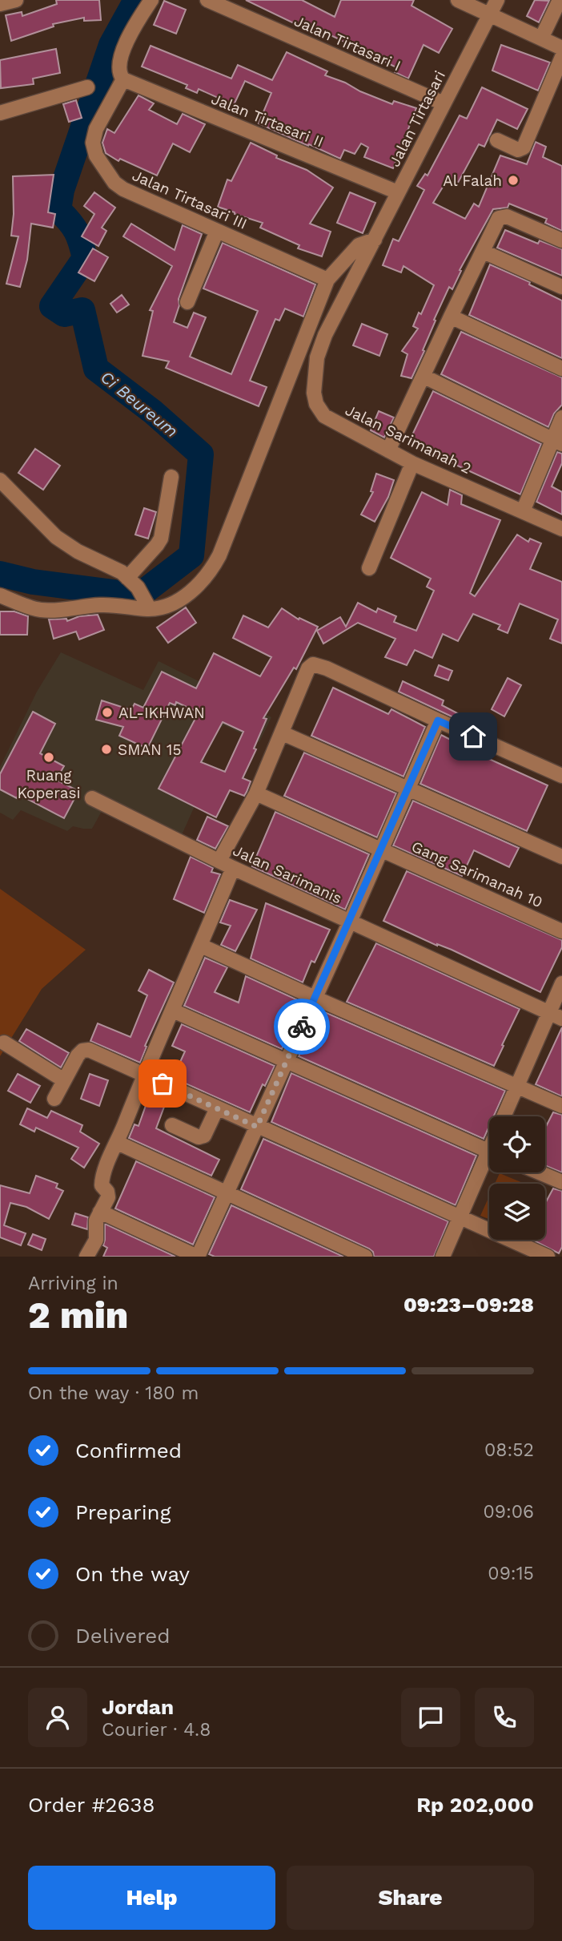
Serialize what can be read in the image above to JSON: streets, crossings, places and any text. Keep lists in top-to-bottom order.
{
  "streets": {
    "street": [
      "Jalan Tirtasari I",
      "Jalan Tirtasari",
      "Jalan Tirtasari II",
      "Jalan Tirtasari III",
      "Jalan Sarimanah 2",
      "Jalan Sarimanis",
      "Gang Sarimanah 10"
    ]
  },
  "crossings": [
    ["Jalan Tirtasari I", "Jalan Tirtasari"],
    ["Jalan Tirtasari", "Jalan Tirtasari II"],
    ["Jalan Tirtasari", "Jalan Sarimanah 2"],
    ["Jalan Tirtasari II", "Jalan Tirtasari III"]
  ],
  "water": ["Ci Beureum"],
  "places": [
    "Al Falah",
    "AL-IKHWAN",
    "SMAN 15",
    "Ruang Koperasi"
  ],
  "page": {
    "heading": ["2 min", "Arriving in", "09:23–09:28"],
    "panel": [
      "Jordan",
      "Courier · 4.8",
      "Order #2638",
      "Rp 202,000"
    ],
    "bar": "On the way · 180 m",
    "list": [
      ["Confirmed", "08:52"],
      ["Preparing", "09:06"],
      ["On the way", "09:15"],
      "Delivered"
    ],
    "buttons": ["Help", "Share"]
  }
}
